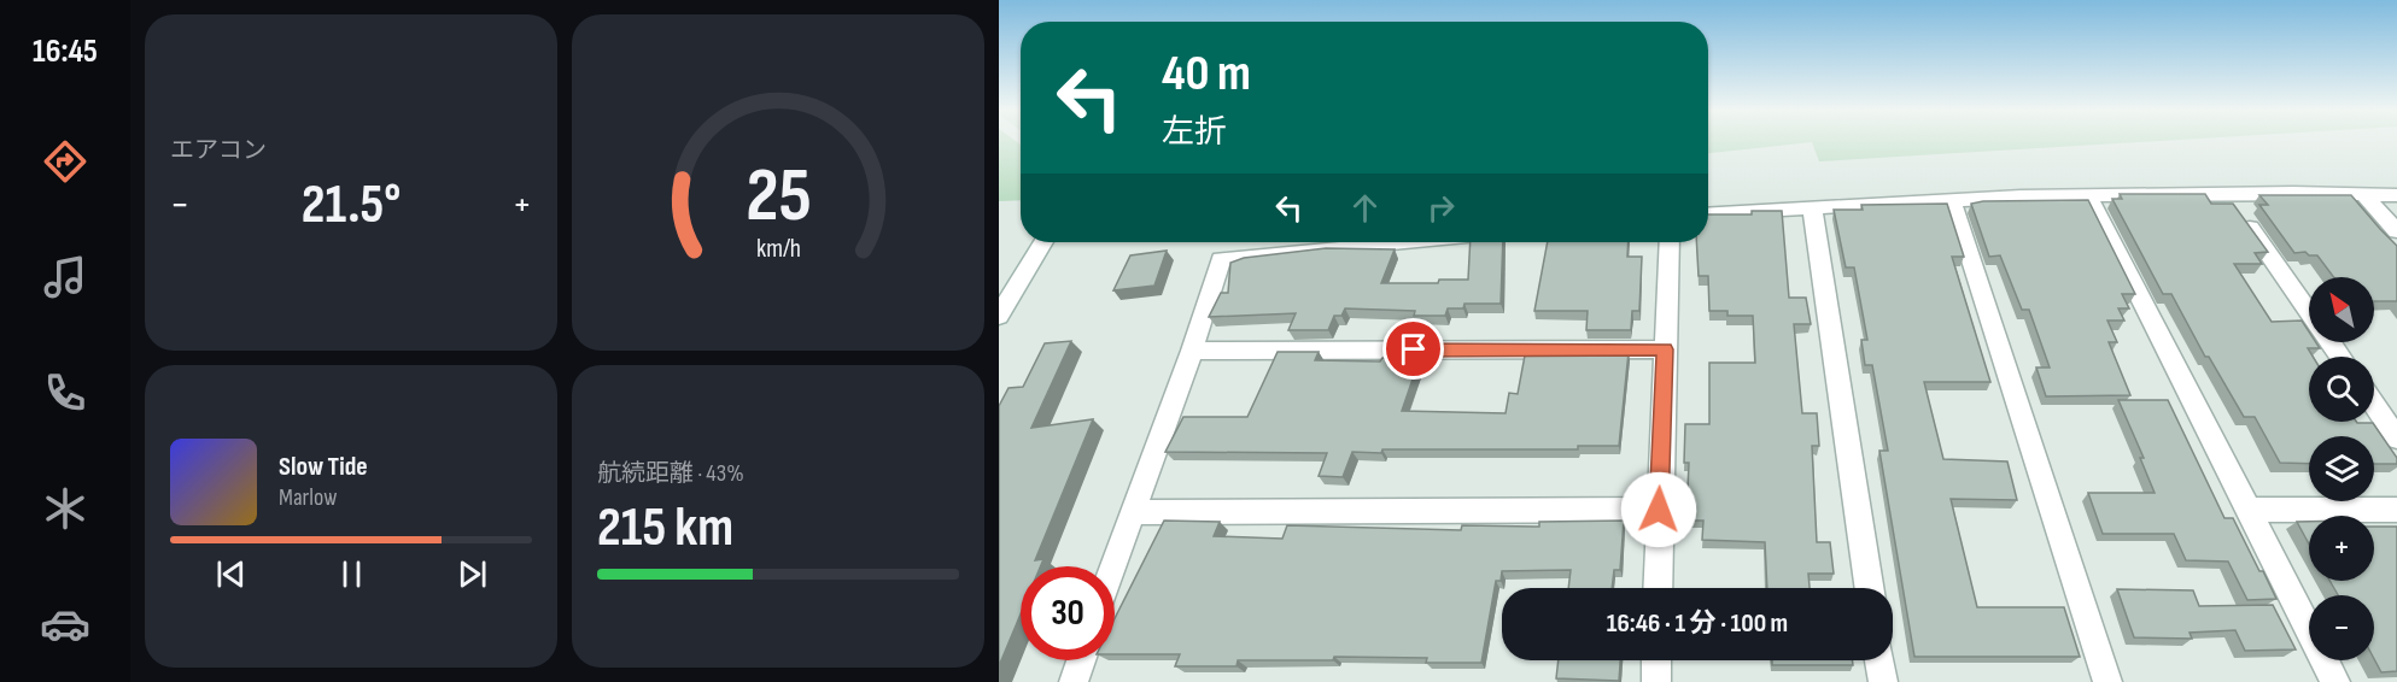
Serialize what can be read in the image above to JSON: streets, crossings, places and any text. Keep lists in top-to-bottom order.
{
  "north": "top left",
  "page": {
    "tabs": "16:45",
    "tile": [
      "エアコン",
      ["航続距離 · 43%", "215 km"]
    ],
    "turn": ["40 m", "左折"],
    "heat": ["−", "21.5°", "+"],
    "map_buttons": ["+", "−"],
    "song": ["Slow Tide", "Marlow"],
    "limit": "30",
    "trip": "16:46 · 1 分 · 100 m",
    "gauge": ["25", "km/h"]
  }
}
